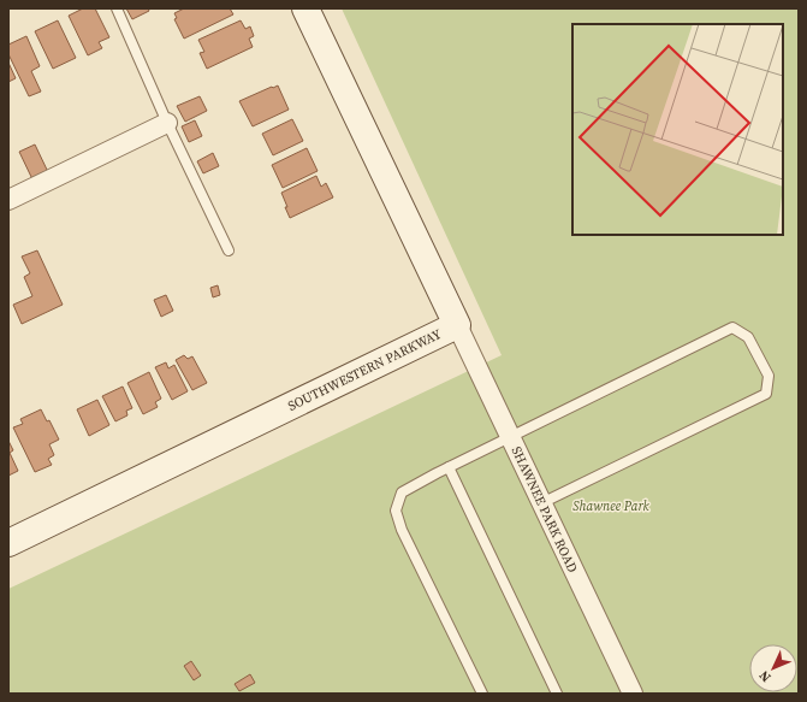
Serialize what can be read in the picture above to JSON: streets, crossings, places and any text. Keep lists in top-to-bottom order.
{
  "streets": {
    "street": ["SOUTHWESTERN PARKWAY", "SHAWNEE PARK ROAD"]
  },
  "crossings": [
    ["SOUTHWESTERN PARKWAY", "SHAWNEE PARK ROAD"]
  ],
  "parks": ["Shawnee Park"],
  "north": "bottom left"
}
